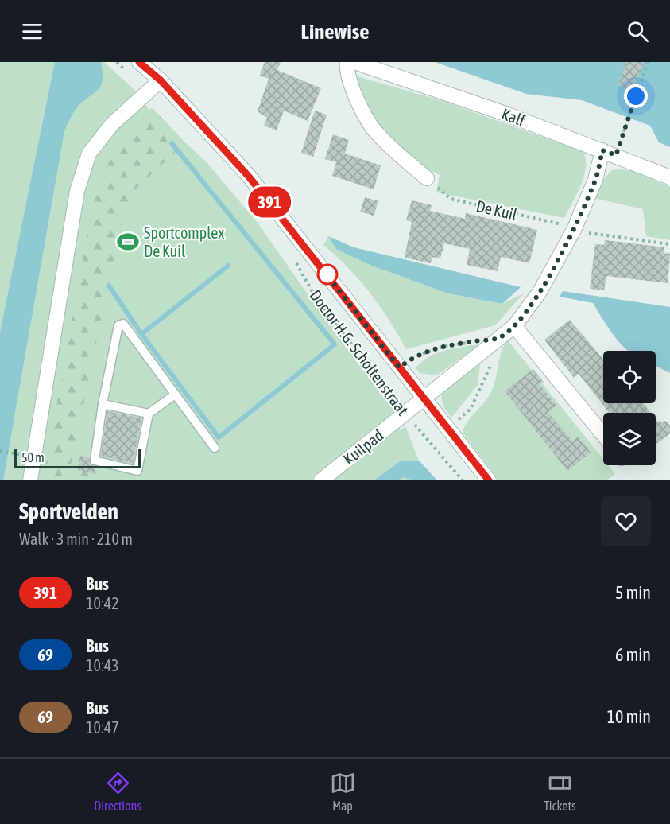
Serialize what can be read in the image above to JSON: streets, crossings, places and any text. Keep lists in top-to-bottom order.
{
  "streets": {
    "street": ["Kalf", "Doctor H.G. Scholtenstraat", "Kuilpad"],
    "path": ["De Kuil"]
  },
  "crossings": [
    ["Doctor H.G. Scholtenstraat", "Kuilpad"]
  ],
  "places": {
    "sports": ["Sportcomplex De Kuil"]
  },
  "lines": ["bus line 391"],
  "scale_bar": "50 m",
  "page": {
    "header": "Linewise",
    "on_map": "391",
    "scale": "50 m",
    "heading": ["Sportvelden", "Walk · 3 min · 210 m"],
    "list": [
      {
        "mark": "391",
        "name": "Bus",
        "note": "10:42",
        "value": "5 min"
      },
      {
        "mark": "69",
        "name": "Bus",
        "note": "10:43",
        "value": "6 min"
      },
      {
        "mark": "69",
        "name": "Bus",
        "note": "10:47",
        "value": "10 min"
      }
    ],
    "tabs": ["Directions", "Map", "Tickets"]
  }
}
